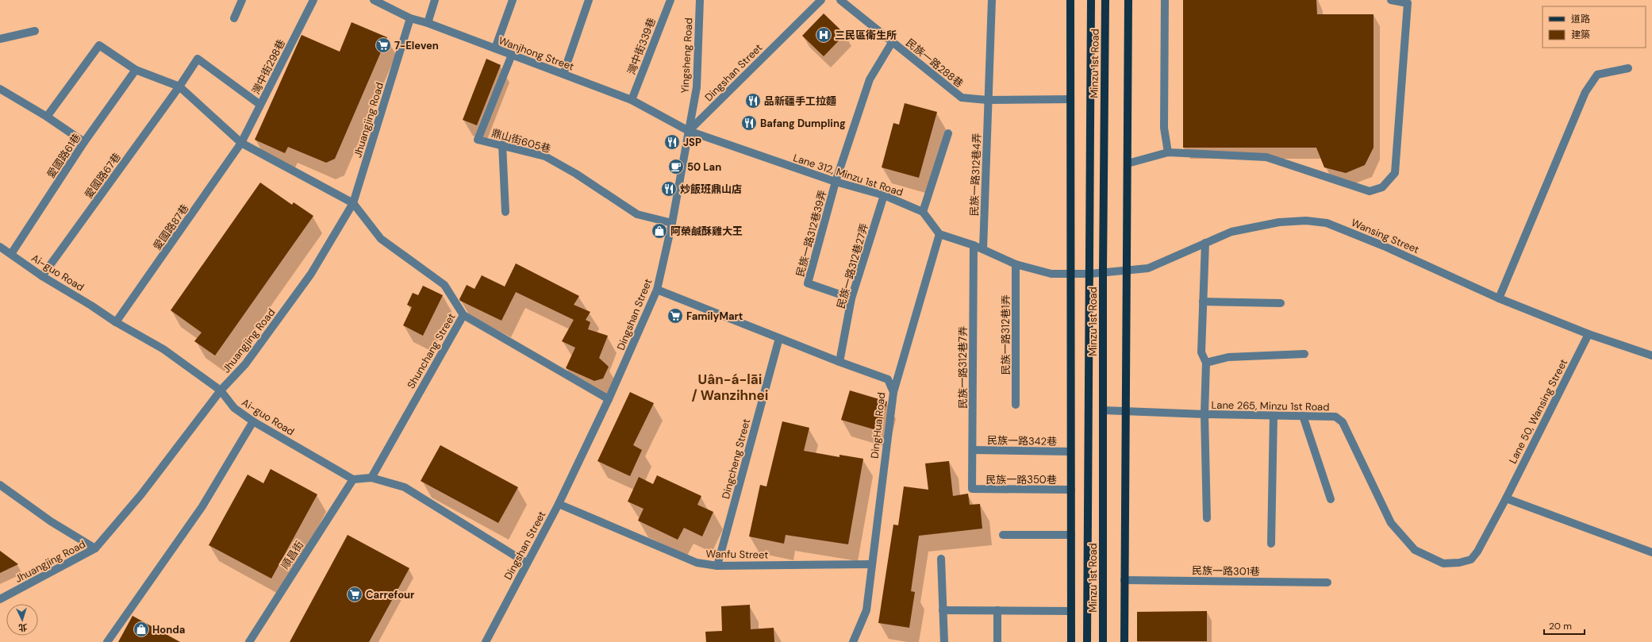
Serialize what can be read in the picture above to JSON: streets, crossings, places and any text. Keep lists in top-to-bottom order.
{
  "streets": {
    "main road": ["Minzu 1st Road"],
    "street": [
      "灣中街339巷",
      "Wanjhong Street",
      "Yingsheng Road",
      "民族一路288巷",
      "灣中街298巷",
      "Dingshan Street",
      "Jhuangjing Road",
      "鼎山街605巷",
      "愛國路61巷",
      "Lane 312, Minzu 1st Road",
      "民族一路312巷4弄",
      "愛國路67巷",
      "愛國路87巷",
      "民族一路312巷39弄",
      "Wansing Street",
      "民族一路312巷27弄",
      "Ai-guo Road",
      "民族一路312巷1弄",
      "Shunchang Street",
      "民族一路312巷7弄",
      "Lane 265, Minzu 1st Road",
      "Lane 50, Wansing Street",
      "DingHua Road",
      "民族一路342巷",
      "Dingcheng Street",
      "民族一路350巷",
      "Wanfu Street",
      "順昌街",
      "民族一路301巷"
    ]
  },
  "crossings": [
    ["灣中街339巷", "Wanjhong Street"],
    ["Wanjhong Street", "Yingsheng Road"],
    ["Wanjhong Street", "Dingshan Street"],
    ["Wanjhong Street", "Jhuangjing Road"],
    ["Wanjhong Street", "鼎山街605巷"],
    ["Wanjhong Street", "Lane 312, Minzu 1st Road"],
    ["Yingsheng Road", "Dingshan Street"],
    ["Yingsheng Road", "Lane 312, Minzu 1st Road"],
    ["民族一路288巷", "Minzu 1st Road"],
    ["民族一路288巷", "民族一路312巷4弄"],
    ["Minzu 1st Road", "Wansing Street"],
    ["Minzu 1st Road", "Lane 265, Minzu 1st Road"],
    ["Minzu 1st Road", "民族一路342巷"],
    ["Minzu 1st Road", "民族一路350巷"],
    ["灣中街298巷", "愛國路67巷"],
    ["灣中街298巷", "愛國路87巷"],
    ["Dingshan Street", "鼎山街605巷"],
    ["Dingshan Street", "Lane 312, Minzu 1st Road"],
    ["Dingshan Street", "Shunchang Street"],
    ["Dingshan Street", "DingHua Road"],
    ["Dingshan Street", "Wanfu Street"],
    ["Jhuangjing Road", "Ai-guo Road"],
    ["愛國路61巷", "Ai-guo Road"],
    ["Lane 312, Minzu 1st Road", "民族一路312巷39弄"],
    ["Lane 312, Minzu 1st Road", "民族一路312巷27弄"],
    ["愛國路67巷", "Ai-guo Road"],
    ["愛國路87巷", "Ai-guo Road"],
    ["民族一路312巷39弄", "民族一路312巷27弄"],
    ["Wansing Street", "Lane 50, Wansing Street"],
    ["民族一路312巷27弄", "DingHua Road"],
    ["Ai-guo Road", "順昌街"],
    ["民族一路312巷7弄", "民族一路342巷"],
    ["民族一路312巷7弄", "民族一路350巷"],
    ["Lane 265, Minzu 1st Road", "Lane 50, Wansing Street"],
    ["DingHua Road", "Dingcheng Street"],
    ["DingHua Road", "Wanfu Street"],
    ["Dingcheng Street", "Wanfu Street"]
  ],
  "districts": ["Uân-á-lāi / Wanzihnei"],
  "places": {
    "hospital": ["三民區衛生所"],
    "supermarket": ["7-Eleven", "FamilyMart", "Carrefour"],
    "restaurant": [
      "品新疆手工拉麵",
      "Bafang Dumpling",
      "JSP",
      "炒飯班鼎山店"
    ],
    "cafe": ["50 Lan"],
    "shop": ["阿榮鹹酥雞大王", "Honda"]
  },
  "legend": ["道路", "建築"],
  "scale_bar": "20 m",
  "north": "bottom"
}
